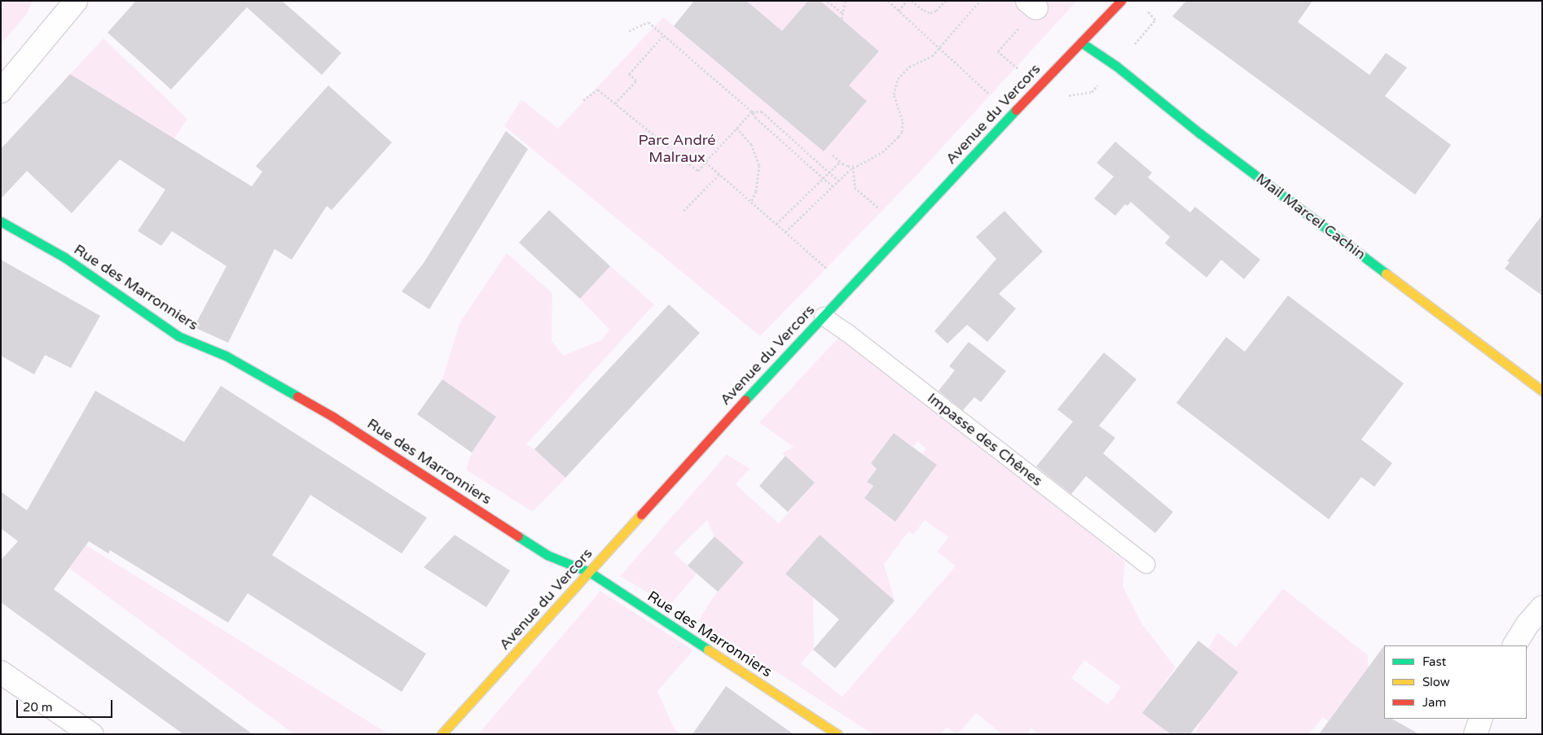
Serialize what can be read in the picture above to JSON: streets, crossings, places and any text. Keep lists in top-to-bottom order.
{
  "streets": {
    "street": ["Avenue du Vercors", "Mail Marcel Cachin", "Rue des Marronniers"],
    "lane": ["Impasse des Chênes"]
  },
  "crossings": [
    ["Avenue du Vercors", "Mail Marcel Cachin"],
    ["Avenue du Vercors", "Rue des Marronniers"],
    ["Avenue du Vercors", "Impasse des Chênes"]
  ],
  "parks": ["Parc André Malraux"],
  "legend": ["Fast", "Slow", "Jam"],
  "scale_bar": "20 m"
}
